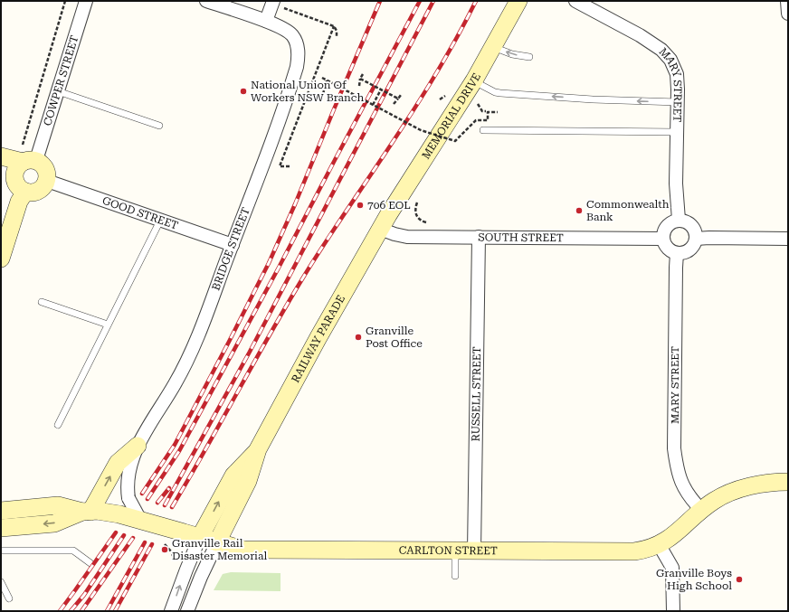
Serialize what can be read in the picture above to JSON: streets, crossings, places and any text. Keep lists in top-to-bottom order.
{
  "streets": {
    "main road": ["MEMORIAL DRIVE", "RAILWAY PARADE", "CARLTON STREET"],
    "street": [
      "COWPER STREET",
      "MARY STREET",
      "GOOD STREET",
      "SOUTH STREET",
      "BRIDGE STREET",
      "RUSSELL STREET"
    ]
  },
  "crossings": [
    ["COWPER STREET", "GOOD STREET"],
    ["MARY STREET", "SOUTH STREET"],
    ["MARY STREET", "CARLTON STREET"],
    ["MEMORIAL DRIVE", "SOUTH STREET"],
    ["MEMORIAL DRIVE", "RAILWAY PARADE"],
    ["GOOD STREET", "BRIDGE STREET"],
    ["SOUTH STREET", "RAILWAY PARADE"],
    ["SOUTH STREET", "RUSSELL STREET"],
    ["BRIDGE STREET", "CARLTON STREET"],
    ["RAILWAY PARADE", "CARLTON STREET"],
    ["RUSSELL STREET", "CARLTON STREET"]
  ],
  "places": [
    "National Union Of Workers NSW Branch",
    "706 EOL",
    "Commonwealth Bank",
    "Granville Post Office",
    "Granville Rail Disaster Memorial",
    "Granville Boys High School"
  ]
}
